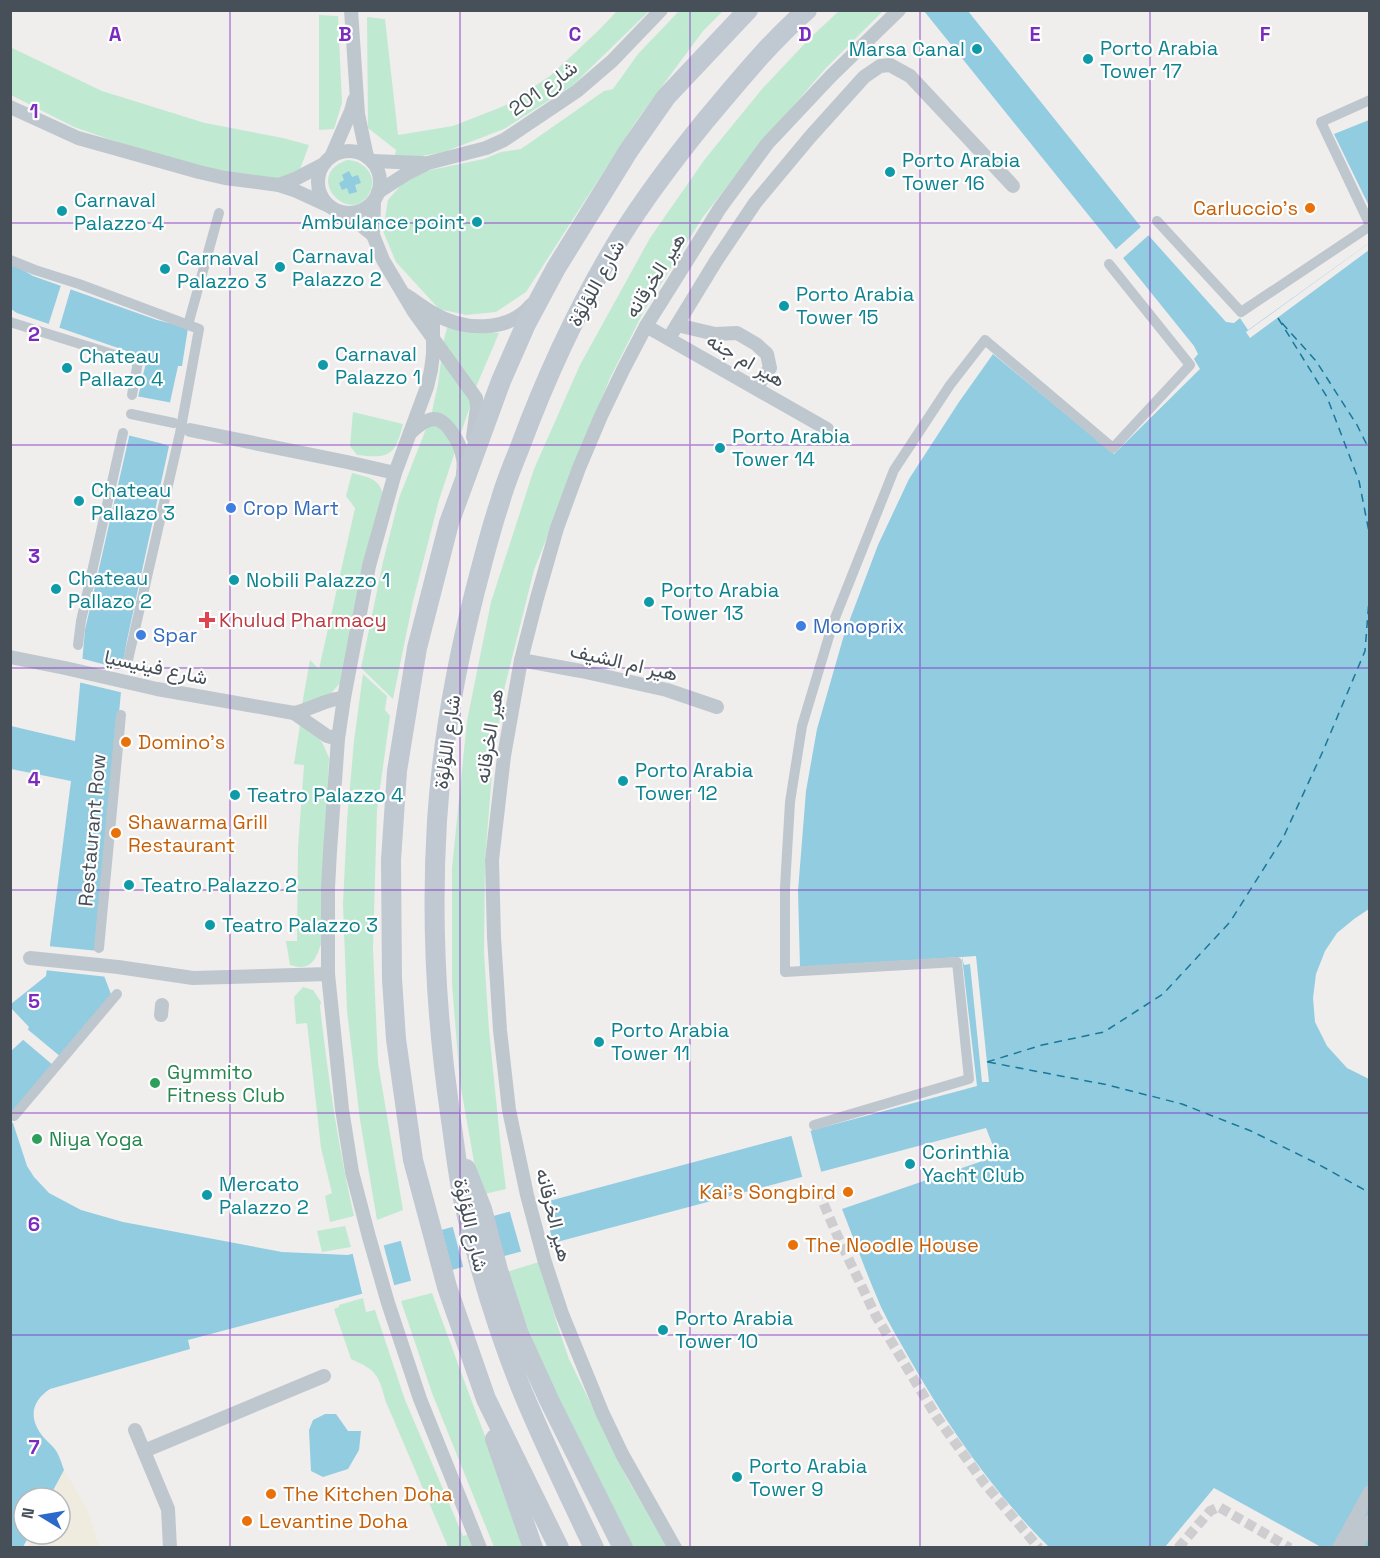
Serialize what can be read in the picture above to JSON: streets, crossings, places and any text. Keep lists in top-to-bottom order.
{
  "streets": {
    "main road": ["شارع اللؤلؤة"],
    "street": [
      "شارع 201",
      "هير الخرقانه",
      "هير ام جنه",
      "هير ام الشيف",
      "شارع فينيسيا",
      "Restaurant Row"
    ]
  },
  "crossings": [
    ["هير الخرقانه", "هير ام جنه"],
    ["هير الخرقانه", "هير ام الشيف"]
  ],
  "places": {
    "other": [
      "Marsa Canal",
      "Porto Arabia Tower 17",
      "Porto Arabia Tower 16",
      "Carluccio's",
      "Carnaval Palazzo 4",
      "Ambulance point",
      "Carnaval Palazzo 2",
      "Carnaval Palazzo 3",
      "Porto Arabia Tower 15",
      "Carnaval Palazzo 1",
      "Chateau Pallazo 4",
      "Porto Arabia Tower 14",
      "Chateau Pallazo 3",
      "Crop Mart",
      "Nobili Palazzo 1",
      "Chateau Pallazo 2",
      "Porto Arabia Tower 13",
      "Monoprix",
      "Spar",
      "Domino's",
      "Porto Arabia Tower 12",
      "Teatro Palazzo 4",
      "Shawarma Grill Restaurant",
      "Teatro Palazzo 2",
      "Teatro Palazzo 3",
      "Porto Arabia Tower 11",
      "Gymmito Fitness Club",
      "Niya Yoga",
      "Corinthia Yacht Club",
      "Kai's Songbird",
      "Mercato Palazzo 2",
      "The Noodle House",
      "Porto Arabia Tower 10",
      "Porto Arabia Tower 9",
      "The Kitchen Doha",
      "Levantine Doha"
    ],
    "health": ["Khulud Pharmacy"]
  },
  "north": "left",
  "grid": {
    "columns": [
      "A",
      "B",
      "C",
      "D",
      "E",
      "F"
    ],
    "rows": [
      "1",
      "2",
      "3",
      "4",
      "5",
      "6",
      "7"
    ]
  }
}
